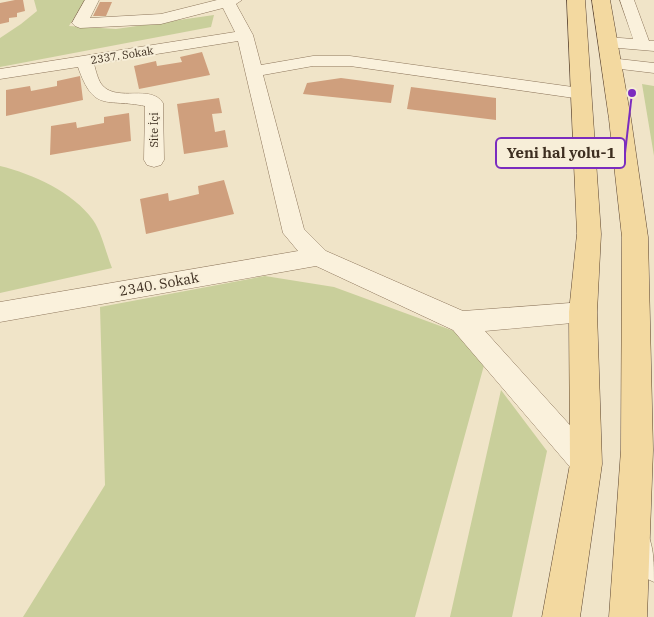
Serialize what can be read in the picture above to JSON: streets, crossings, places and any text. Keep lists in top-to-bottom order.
{
  "streets": {
    "street": ["2337. Sokak", "Site İçi", "2340. Sokak"]
  },
  "crossings": [
    ["2337. Sokak", "Site İçi"]
  ],
  "places": ["Yeni hal yolu-1"]
}
